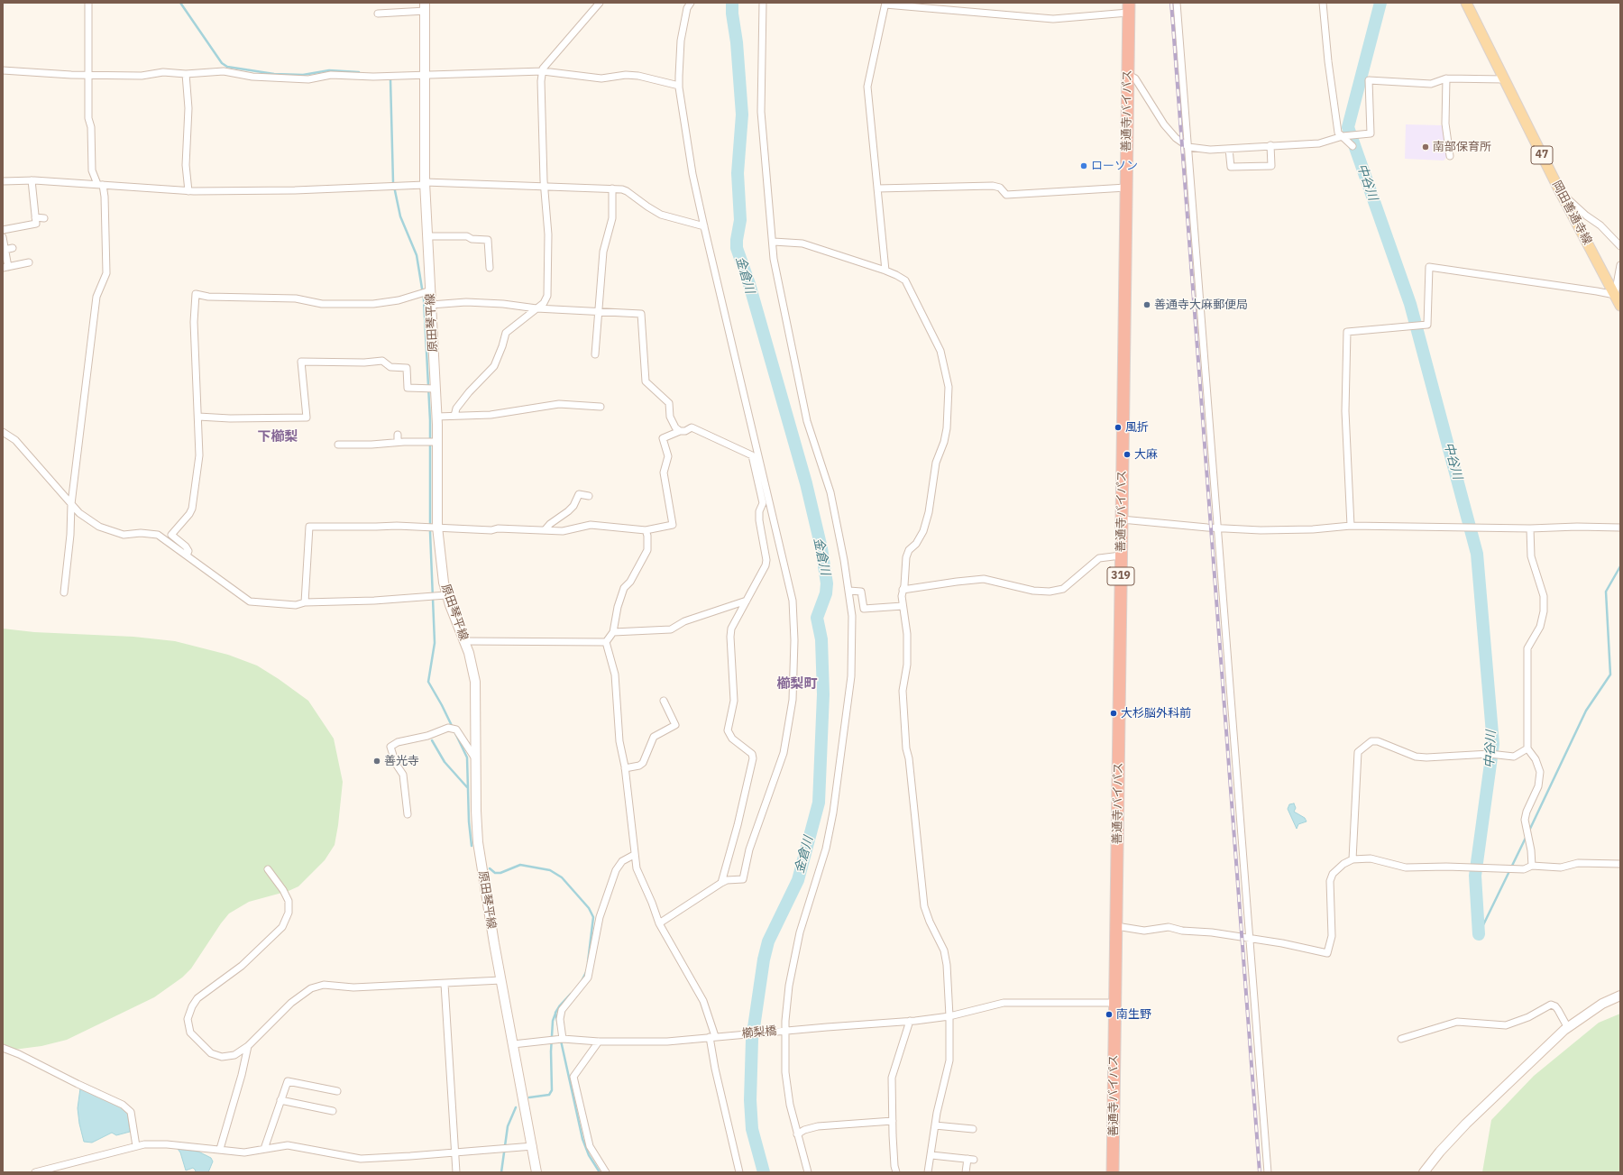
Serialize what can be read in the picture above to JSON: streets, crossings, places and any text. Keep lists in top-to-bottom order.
{
  "streets": {
    "highway": ["善通寺バイパス", "319"],
    "main road": ["47", "岡田善通寺線", "原田琴平線"],
    "street": ["櫛梨橋"]
  },
  "crossings": [
    ["善通寺バイパス", "櫛梨橋"],
    ["原田琴平線", "櫛梨橋"]
  ],
  "districts": ["下櫛梨", "櫛梨町"],
  "water": ["中谷川", "金倉川"],
  "places": [
    "南部保育所",
    "ローソン",
    "善通寺大麻郵便局",
    "風折",
    "大麻",
    "大杉脳外科前",
    "善光寺",
    "南生野"
  ]
}
